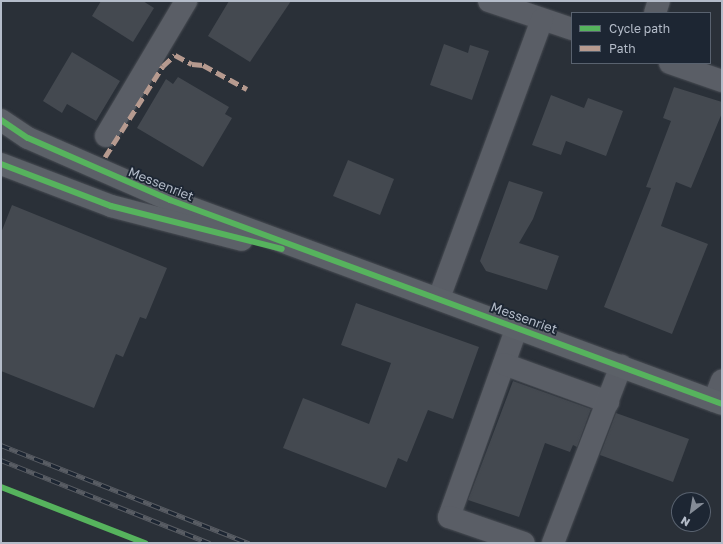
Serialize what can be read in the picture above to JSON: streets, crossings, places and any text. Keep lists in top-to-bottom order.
{
  "streets": {
    "main road": ["Messenriet"]
  },
  "legend": ["Cycle path", "Path"],
  "north": "bottom left"
}
